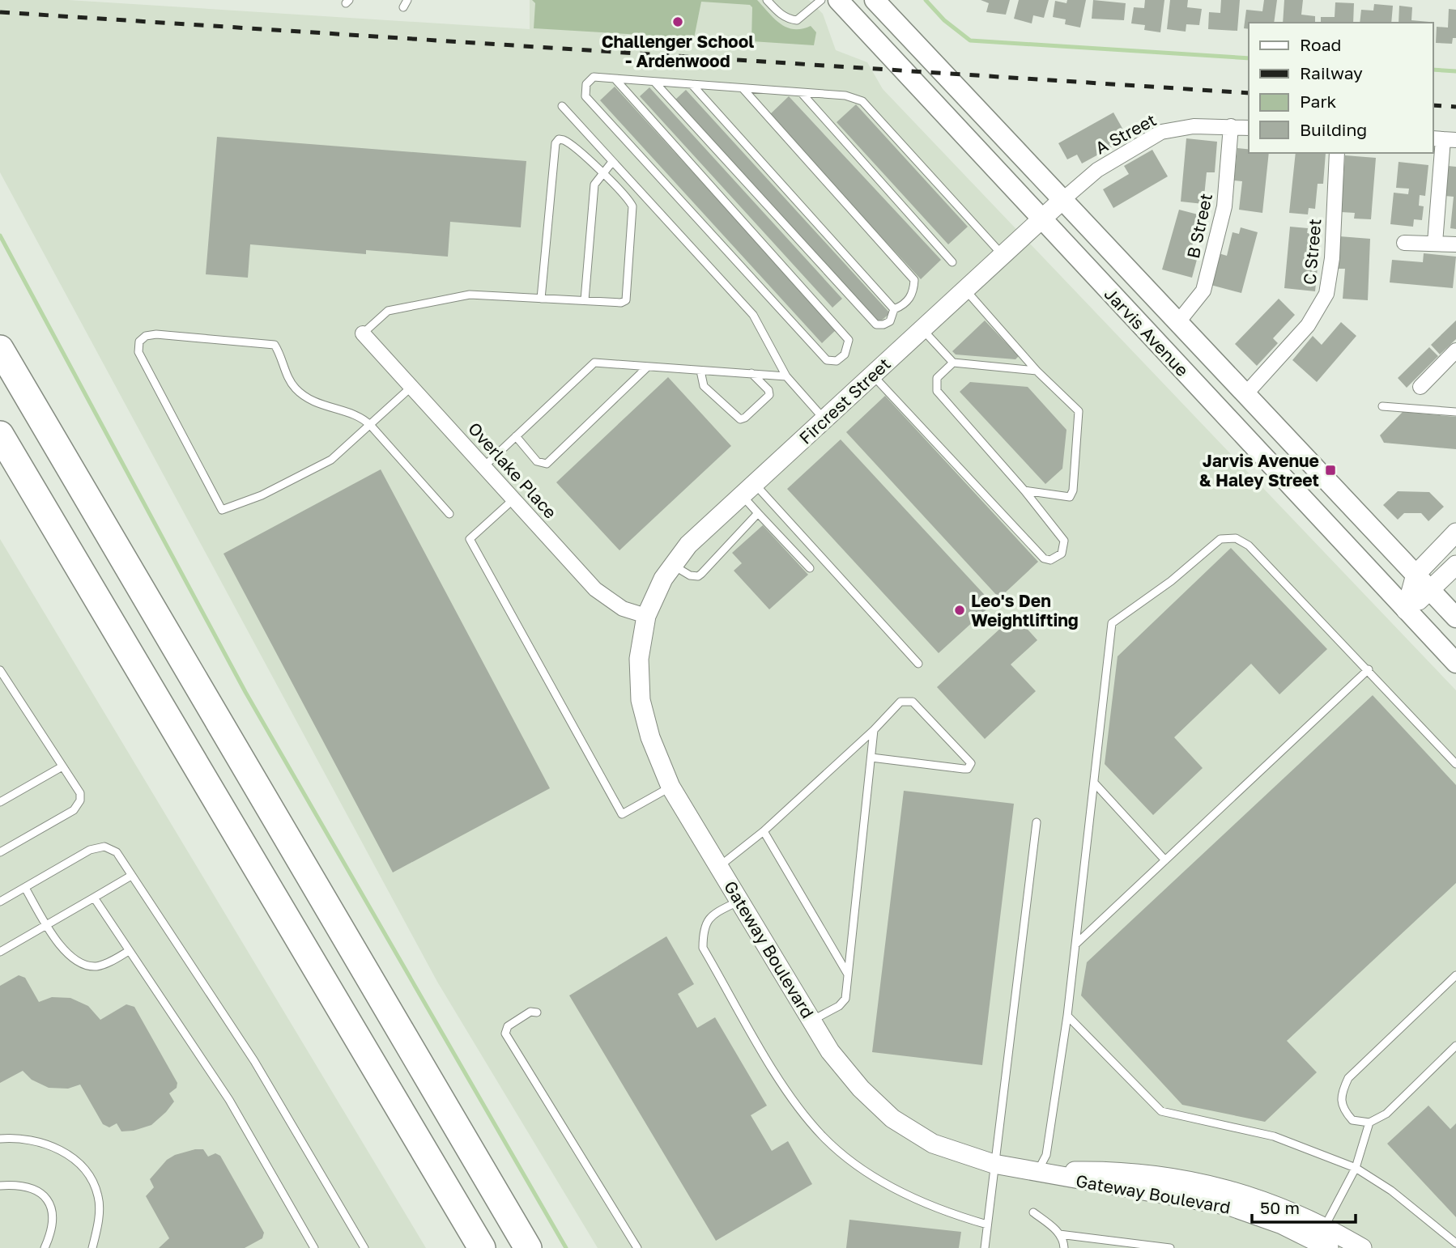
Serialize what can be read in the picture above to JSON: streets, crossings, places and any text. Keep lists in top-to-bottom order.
{
  "streets": {
    "main road": ["Jarvis Avenue"],
    "street": [
      "A Street",
      "B Street",
      "C Street",
      "Fircrest Street",
      "Overlake Place",
      "Gateway Boulevard"
    ]
  },
  "crossings": [
    ["A Street", "B Street"],
    ["A Street", "Jarvis Avenue"],
    ["A Street", "Fircrest Street"],
    ["B Street", "Jarvis Avenue"],
    ["C Street", "Jarvis Avenue"],
    ["Jarvis Avenue", "Fircrest Street"],
    ["Fircrest Street", "Overlake Place"],
    ["Fircrest Street", "Gateway Boulevard"],
    ["Overlake Place", "Gateway Boulevard"]
  ],
  "places": {
    "other": ["Challenger School - Ardenwood", "Leo's Den Weightlifting"],
    "transit": ["Jarvis Avenue & Haley Street"]
  },
  "legend": [
    "Road",
    "Railway",
    "Park",
    "Building"
  ],
  "scale_bar": "50 m"
}
